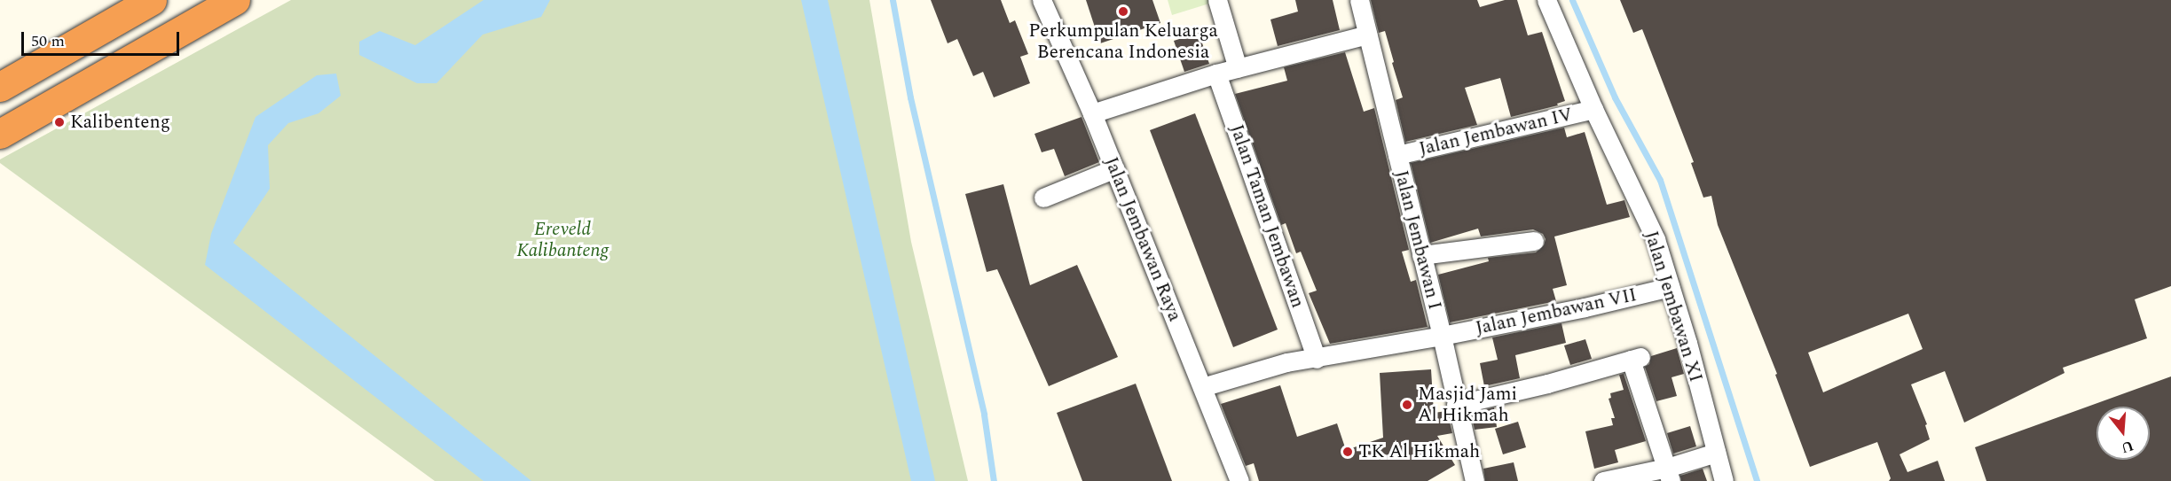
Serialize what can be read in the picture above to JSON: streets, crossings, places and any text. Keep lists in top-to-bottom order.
{
  "streets": {
    "street": [
      "Jalan Jembawan IV",
      "Jalan Taman Jembawan",
      "Jalan Jembawan Raya",
      "Jalan Jembawan I",
      "Jalan Jembawan XI",
      "Jalan Jembawan VII"
    ]
  },
  "crossings": [
    ["Jalan Jembawan IV", "Jalan Jembawan I"],
    ["Jalan Jembawan IV", "Jalan Jembawan XI"],
    ["Jalan Taman Jembawan", "Jalan Jembawan VII"],
    ["Jalan Jembawan Raya", "Jalan Jembawan VII"],
    ["Jalan Jembawan I", "Jalan Jembawan VII"],
    ["Jalan Jembawan XI", "Jalan Jembawan VII"]
  ],
  "parks": ["Ereveld Kalibanteng"],
  "places": [
    "Perkumpulan Keluarga Berencana Indonesia",
    "Kalibenteng",
    "Masjid Jami Al Hikmah",
    "TK Al Hikmah"
  ],
  "scale_bar": "50 m",
  "north": "bottom"
}
